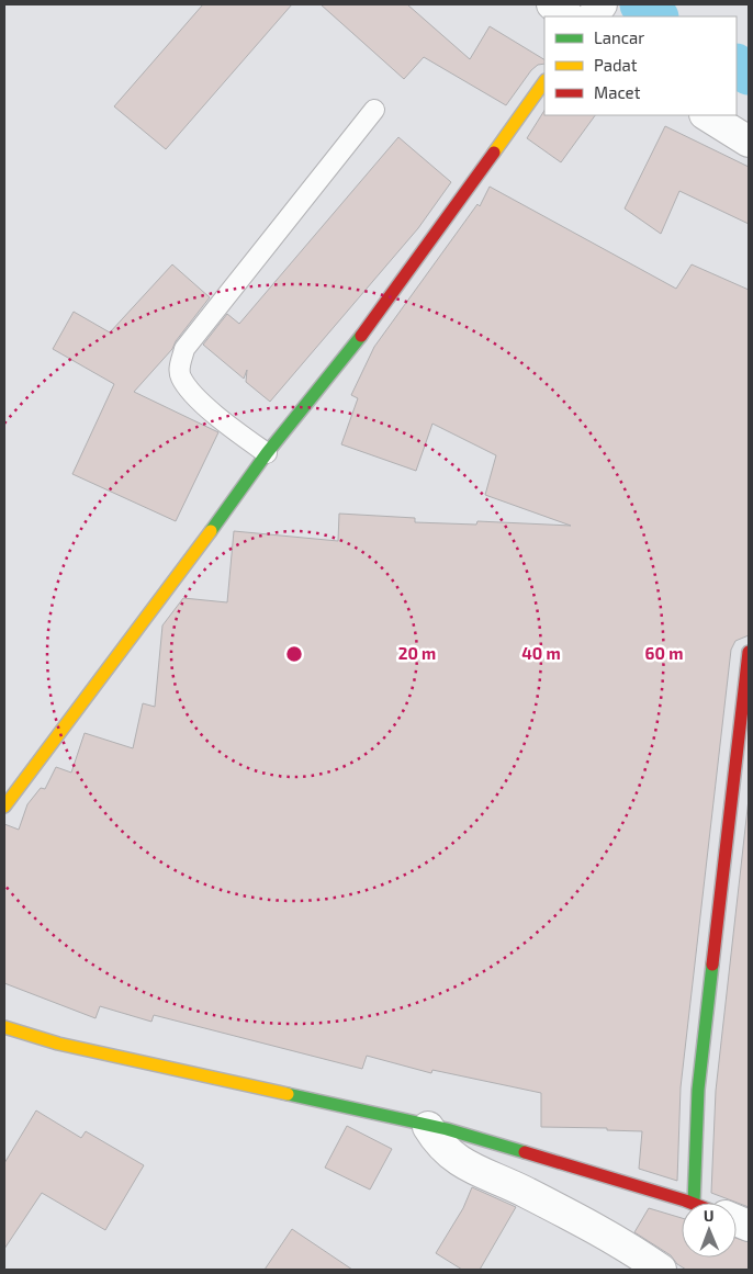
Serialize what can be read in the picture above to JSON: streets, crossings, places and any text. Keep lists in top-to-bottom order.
{
  "legend": ["Lancar", "Padat", "Macet"],
  "north": "top",
  "rings": ["20 m", "40 m", "60 m"]
}
